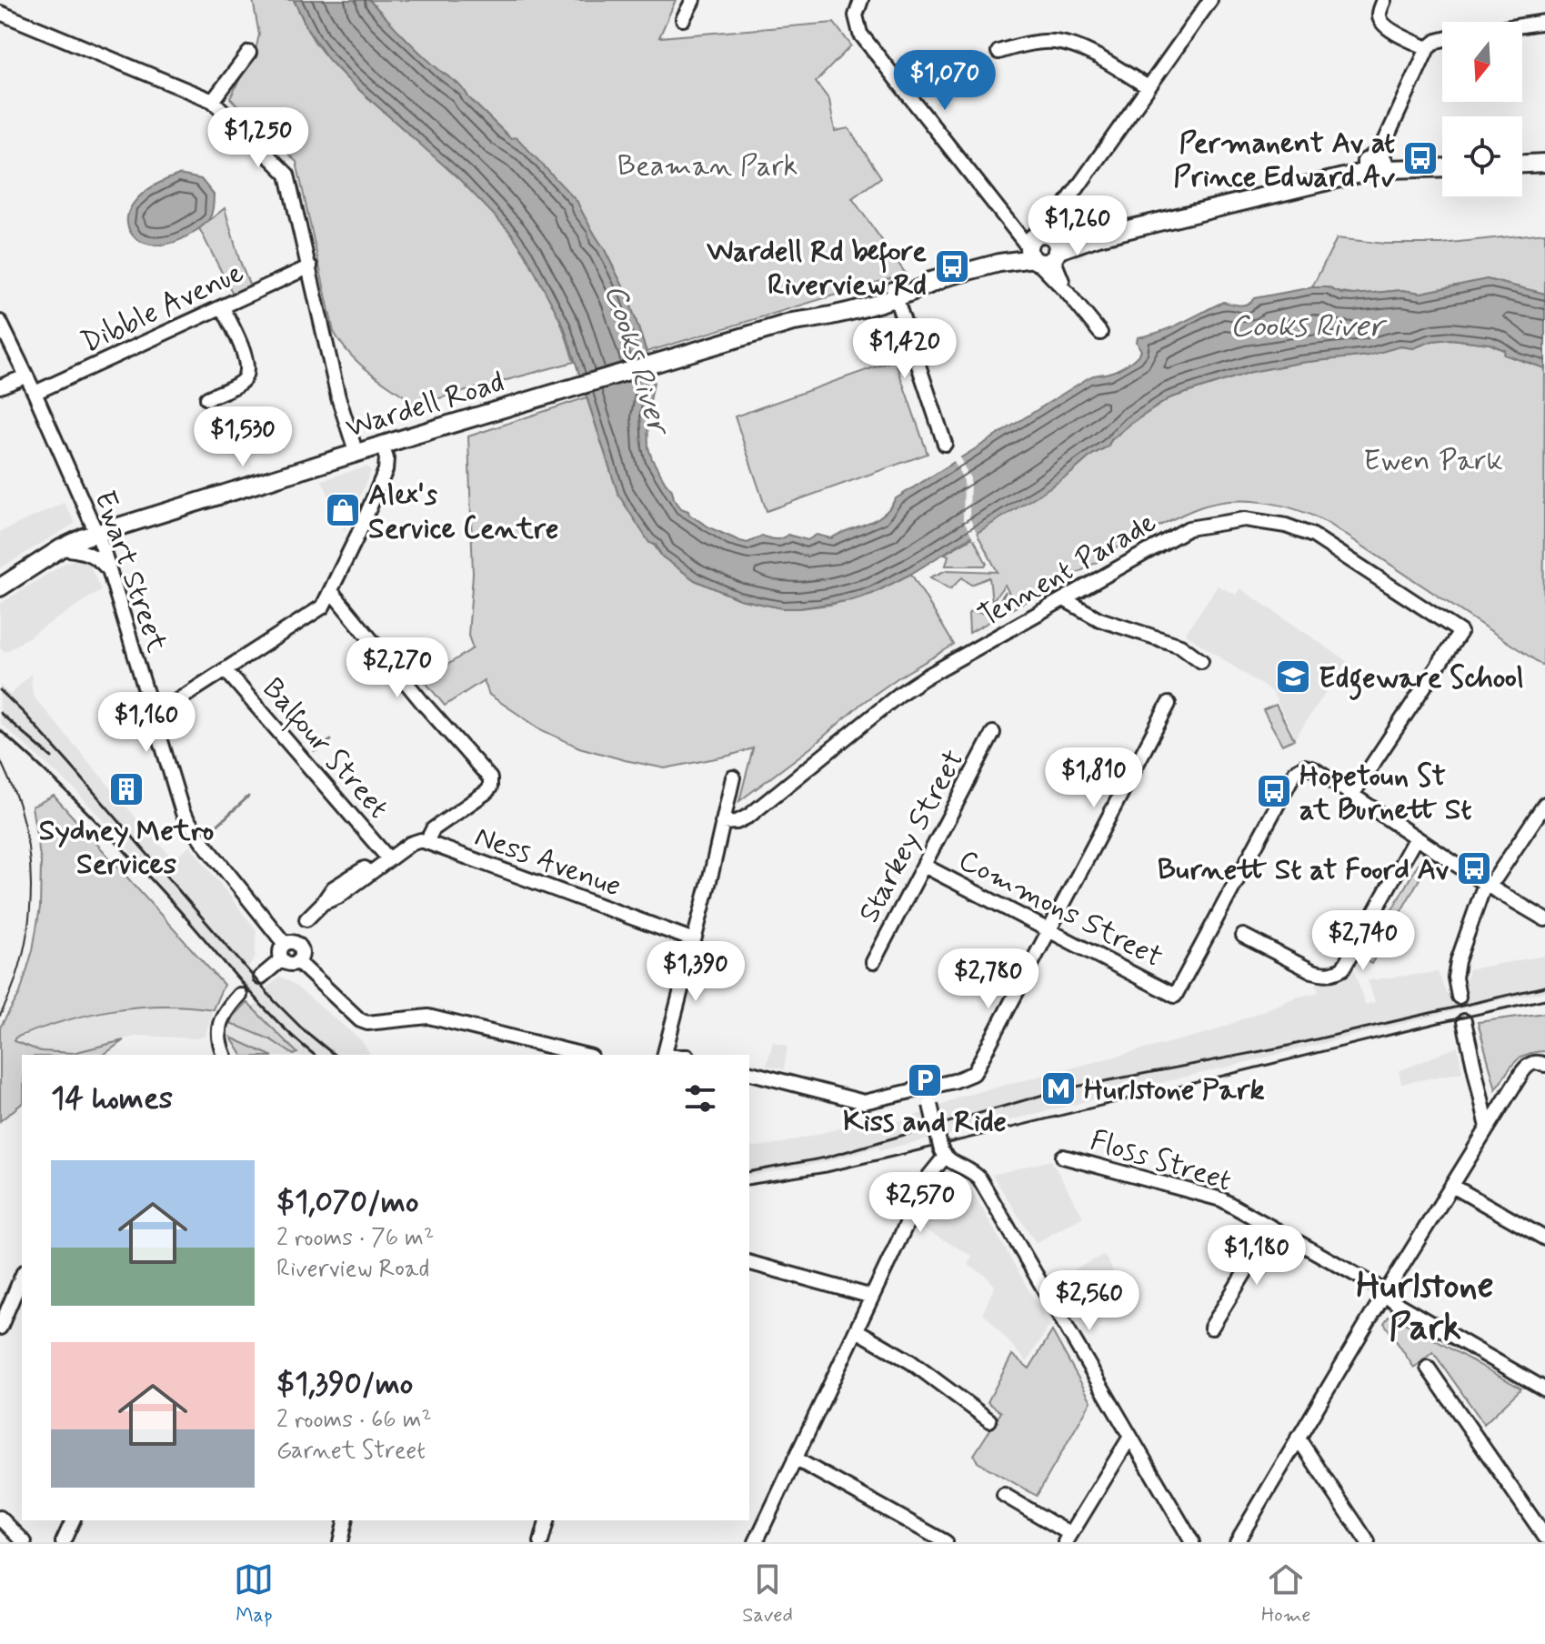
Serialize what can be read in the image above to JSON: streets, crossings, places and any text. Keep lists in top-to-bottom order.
{
  "streets": {
    "main road": ["Wardell Road"],
    "street": [
      "Dibble Avenue",
      "Tennent Parade",
      "Ewart Street",
      "Balfour Street",
      "Starkey Street",
      "Ness Avenue",
      "Commons Street",
      "Floss Street"
    ]
  },
  "crossings": [
    ["Dibble Avenue", "Ewart Street"],
    ["Wardell Road", "Ewart Street"],
    ["Tennent Parade", "Commons Street"],
    ["Balfour Street", "Ness Avenue"],
    ["Starkey Street", "Commons Street"]
  ],
  "districts": ["Hurlstone Park"],
  "water": ["Cooks River"],
  "parks": ["Beaman Park", "Ewen Park"],
  "places": {
    "bus stop": [
      "Permanent Av at Prince Edward Av",
      "Wardell Rd before Riverview Rd",
      "Hopetoun St at Burnett St",
      "Burnett St at Foord Av"
    ],
    "shop": ["Alex's Service Centre"],
    "school or university": ["Edgeware School"],
    "building": ["Sydney Metro Services"],
    "parking": ["Kiss and Ride"],
    "metro station": ["Hurlstone Park"]
  },
  "north": "bottom",
  "page": {
    "price": [
      "$1,070",
      "$1,250",
      "$1,260",
      "$1,420",
      "$1,530",
      "$2,270",
      "$1,160",
      "$1,810",
      "$2,740",
      "$1,390",
      "$2,780",
      "$2,570",
      "$1,180",
      "$2,560"
    ],
    "heading": "14 homes",
    "list": [
      {
        "name": "$1,070/mo",
        "note": "2 rooms · 76 m² · Riverview Road"
      },
      {
        "name": "$1,390/mo",
        "note": "2 rooms · 66 m² · Garnet Street"
      }
    ],
    "tabs": ["Map", "Saved", "Home"]
  }
}
